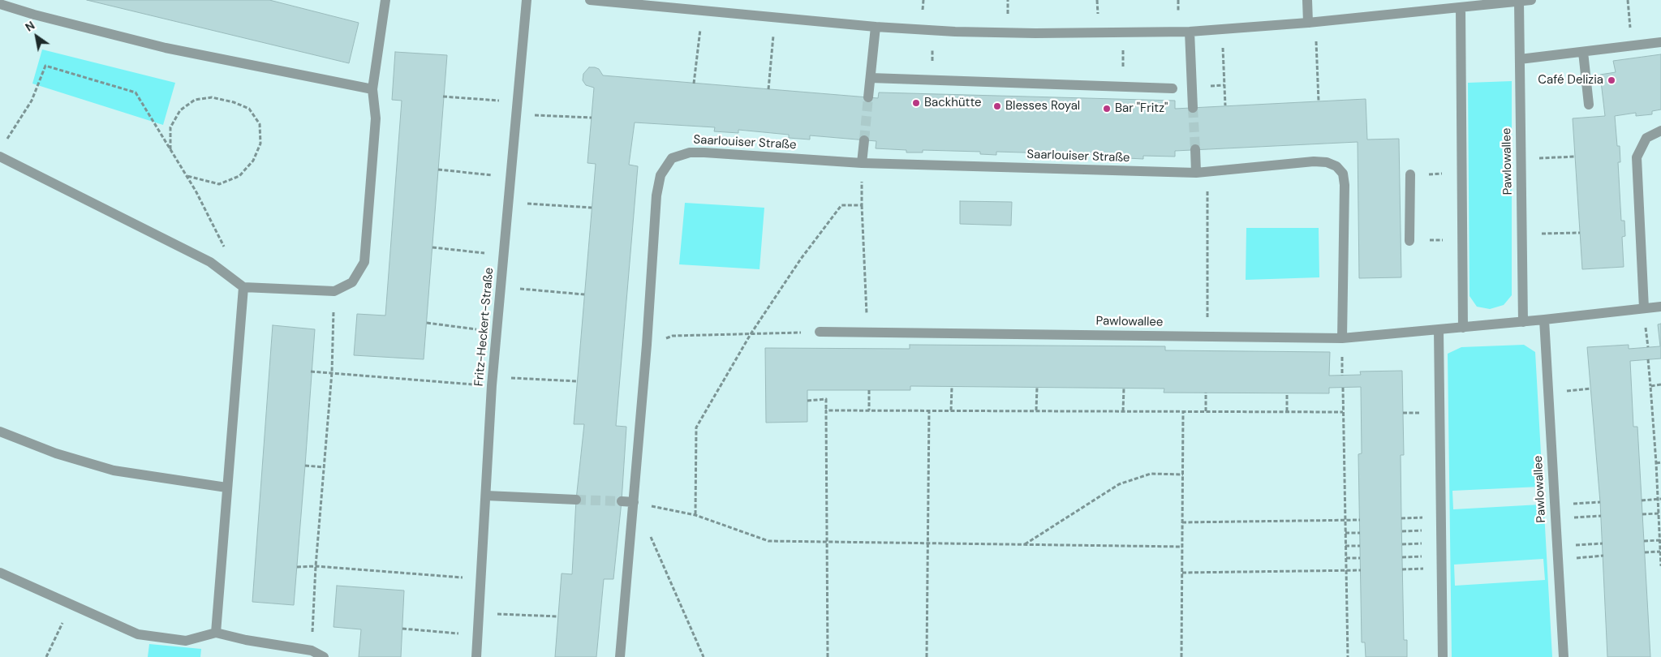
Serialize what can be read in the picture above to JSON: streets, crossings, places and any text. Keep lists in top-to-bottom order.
{
  "streets": {
    "street": ["Saarlouiser Straße", "Pawlowallee", "Fritz-Heckert-Straße"]
  },
  "crossings": [
    ["Saarlouiser Straße", "Pawlowallee"]
  ],
  "places": [
    "Café Delizia",
    "Backhütte",
    "Blesses Royal",
    "Bar \"Fritz\""
  ],
  "north": "top left"
}
